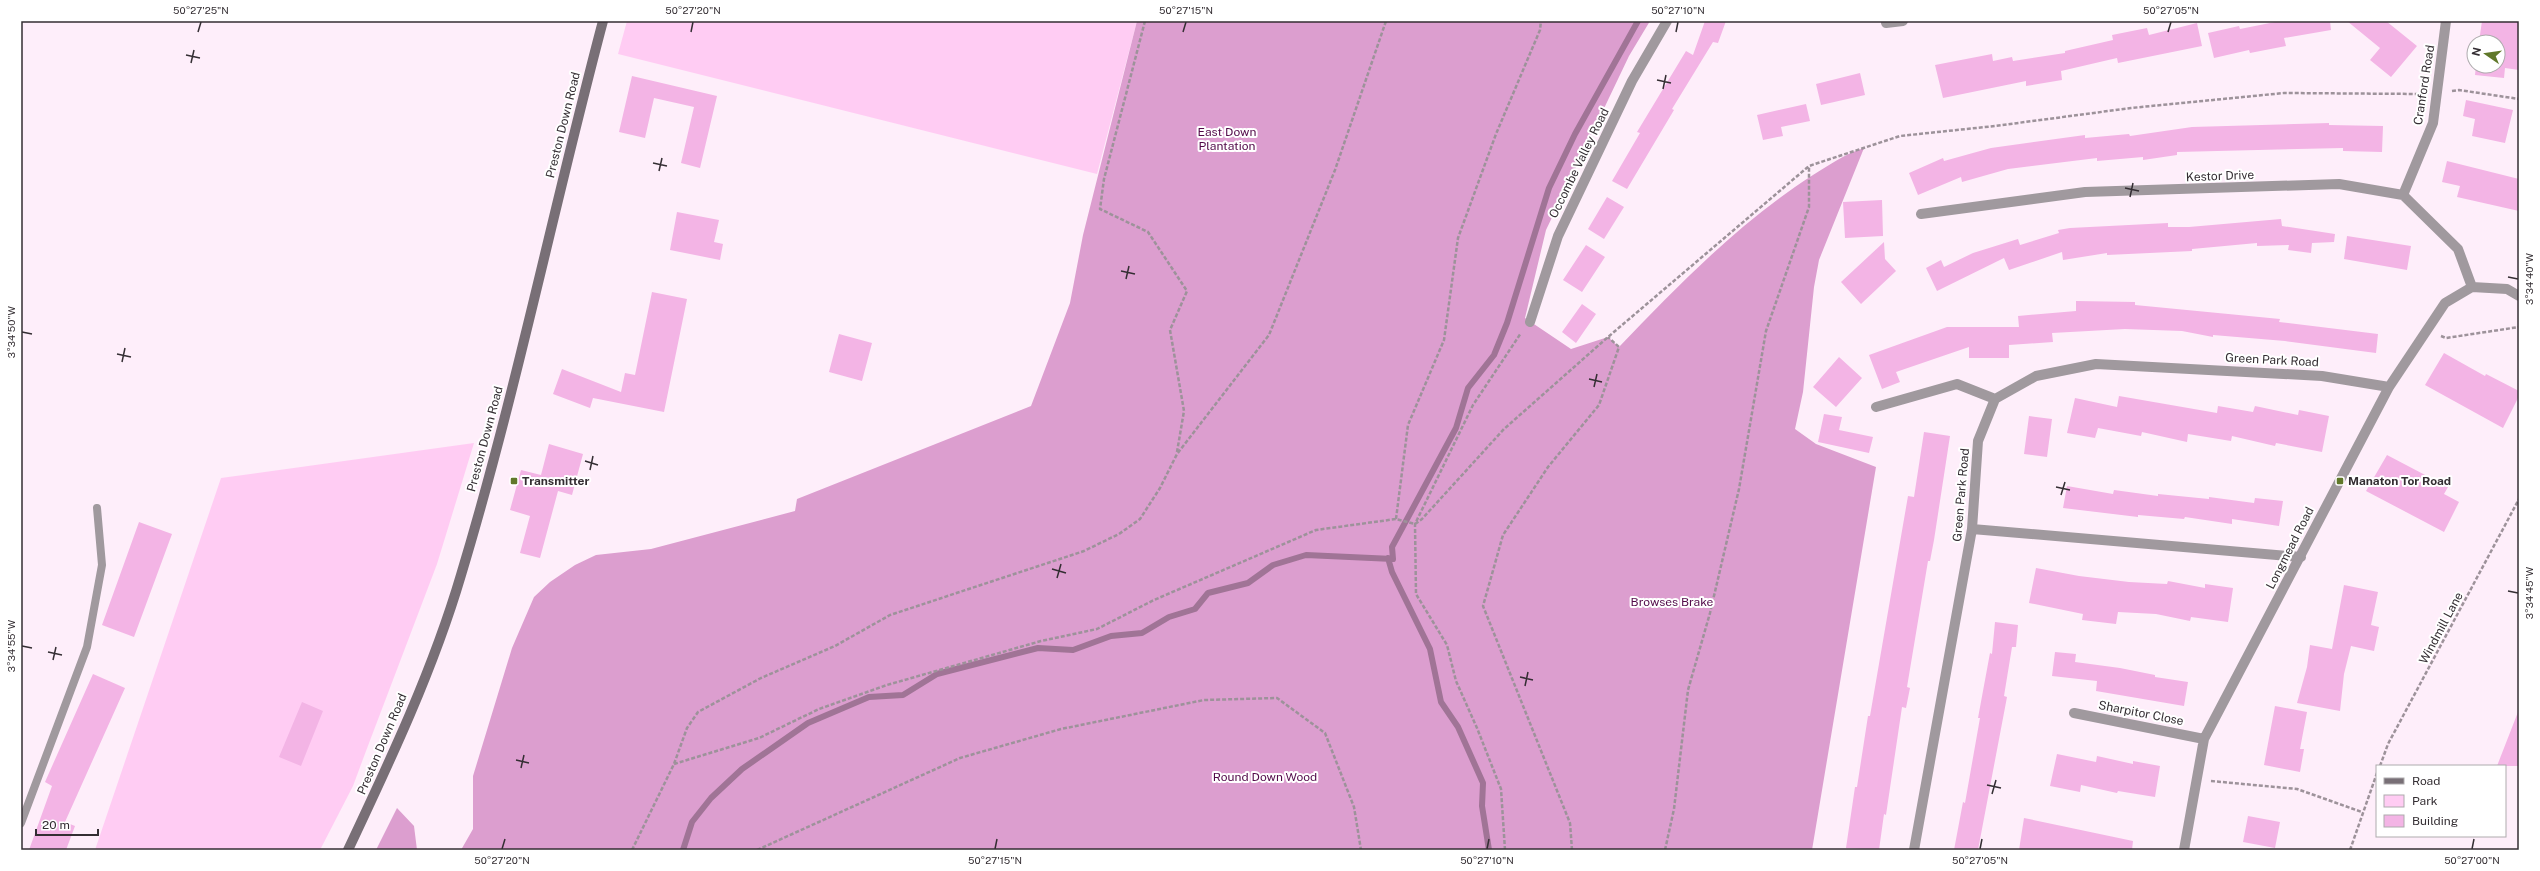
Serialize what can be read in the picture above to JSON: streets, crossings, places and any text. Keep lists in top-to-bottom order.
{
  "streets": {
    "street": [
      "Cranford Road",
      "Preston Down Road",
      "Occombe Valley Road",
      "Kestor Drive",
      "Green Park Road",
      "Longmead Road",
      "Sharpitor Close"
    ],
    "path": ["Windmill Lane"]
  },
  "crossings": [
    ["Cranford Road", "Kestor Drive"],
    ["Green Park Road", "Longmead Road"],
    ["Longmead Road", "Sharpitor Close"]
  ],
  "parks": ["East Down Plantation", "Browses Brake", "Round Down Wood"],
  "places": {
    "transit": ["Transmitter", "Manaton Tor Road"]
  },
  "legend": ["Road", "Park", "Building"],
  "scale_bar": "20 m",
  "north": "left",
  "coordinates": [
    "50°27'25\"N",
    "50°27'20\"N",
    "50°27'15\"N",
    "50°27'10\"N",
    "50°27'05\"N",
    "3°34'40\"W",
    "3°34'50\"W",
    "3°34'45\"W",
    "3°34'55\"W",
    "50°27'00\"N"
  ]
}
